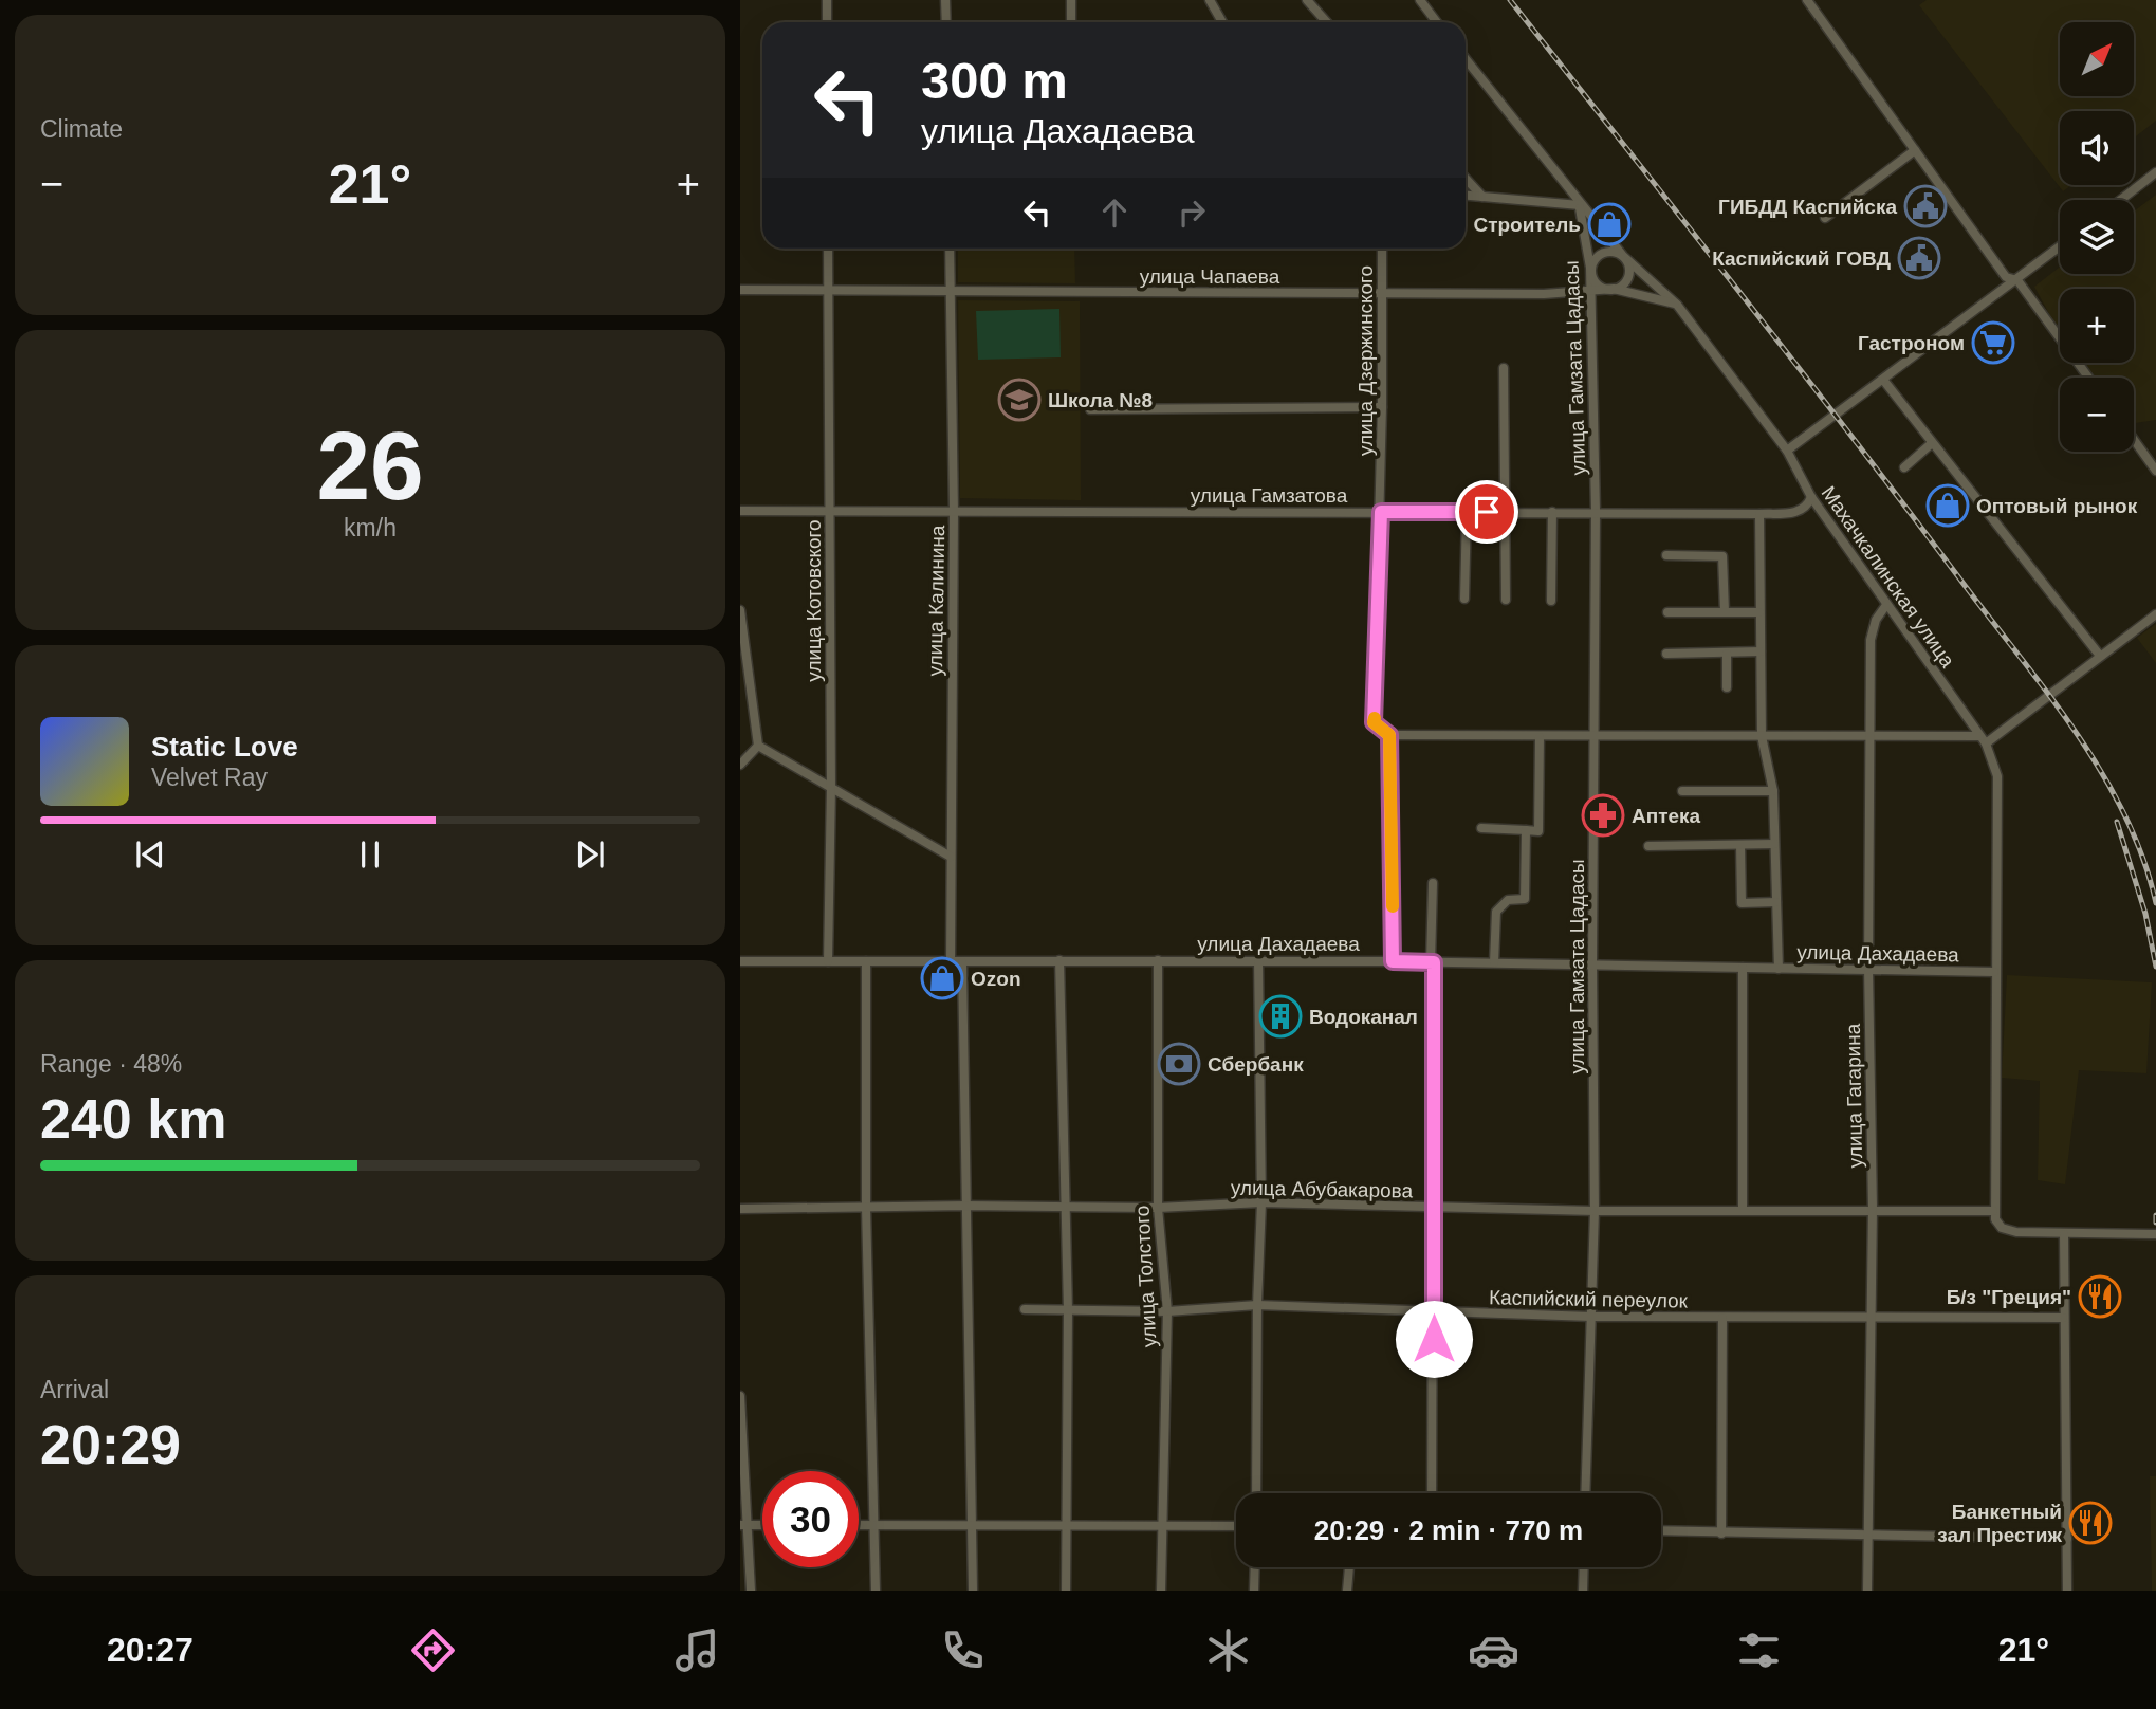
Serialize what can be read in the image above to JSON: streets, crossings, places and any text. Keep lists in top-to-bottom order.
{
  "streets": {
    "street": [
      "улица Чапаева",
      "улица Дзержинского",
      "улица Гамзата Цадасы",
      "улица Гамзатова",
      "Махачкалинская улица",
      "улица Котовского",
      "улица Калинина",
      "улица Дахадаева",
      "улица Гагарина",
      "улица Абубакарова",
      "улица Толстого",
      "Каспийский переулок"
    ]
  },
  "crossings": [
    ["улица Чапаева", "улица Дзержинского"],
    ["улица Чапаева", "улица Гамзата Цадасы"],
    ["улица Чапаева", "Махачкалинская улица"],
    ["улица Чапаева", "улица Котовского"],
    ["улица Чапаева", "улица Калинина"],
    ["улица Дзержинского", "улица Гамзатова"],
    ["улица Дзержинского", "улица Дахадаева"],
    ["улица Гамзата Цадасы", "улица Гамзатова"],
    ["улица Гамзата Цадасы", "Махачкалинская улица"],
    ["улица Гамзата Цадасы", "улица Дахадаева"],
    ["улица Гамзата Цадасы", "улица Абубакарова"],
    ["улица Гамзата Цадасы", "Каспийский переулок"],
    ["улица Гамзатова", "Махачкалинская улица"],
    ["улица Гамзатова", "улица Котовского"],
    ["улица Гамзатова", "улица Калинина"],
    ["Махачкалинская улица", "улица Дахадаева"],
    ["Махачкалинская улица", "улица Гагарина"],
    ["Махачкалинская улица", "улица Абубакарова"],
    ["улица Котовского", "улица Дахадаева"],
    ["улица Калинина", "улица Дахадаева"],
    ["улица Дахадаева", "улица Гагарина"],
    ["улица Дахадаева", "улица Толстого"],
    ["улица Гагарина", "улица Абубакарова"],
    ["улица Гагарина", "Каспийский переулок"],
    ["улица Абубакарова", "улица Толстого"],
    ["улица Толстого", "Каспийский переулок"]
  ],
  "places": {
    "public building": ["ГИБДД Каспийска", "Каспийский ГОВД"],
    "shop": ["Строитель", "Оптовый рынок", "Ozon"],
    "supermarket": ["Гастроном"],
    "school or university": ["Школа №8"],
    "pharmacy": ["Аптека"],
    "building": ["Водоканал"],
    "bank": ["Сбербанк"],
    "restaurant": ["Б/з \"Греция\"", "Банкетный зал Престиж"]
  },
  "north": "top right",
  "page": {
    "tile": [
      "Climate",
      ["26", "km/h"],
      ["Range · 48%", "240 km"],
      ["Arrival", "20:29"]
    ],
    "map_buttons": ["+", "−"],
    "turn": ["300 m", "улица Дахадаева"],
    "heat": ["−", "21°", "+"],
    "song": ["Static Love", "Velvet Ray"],
    "limit": "30",
    "trip": "20:29 · 2 min · 770 m",
    "tabs": ["20:27", "21°"]
  }
}
